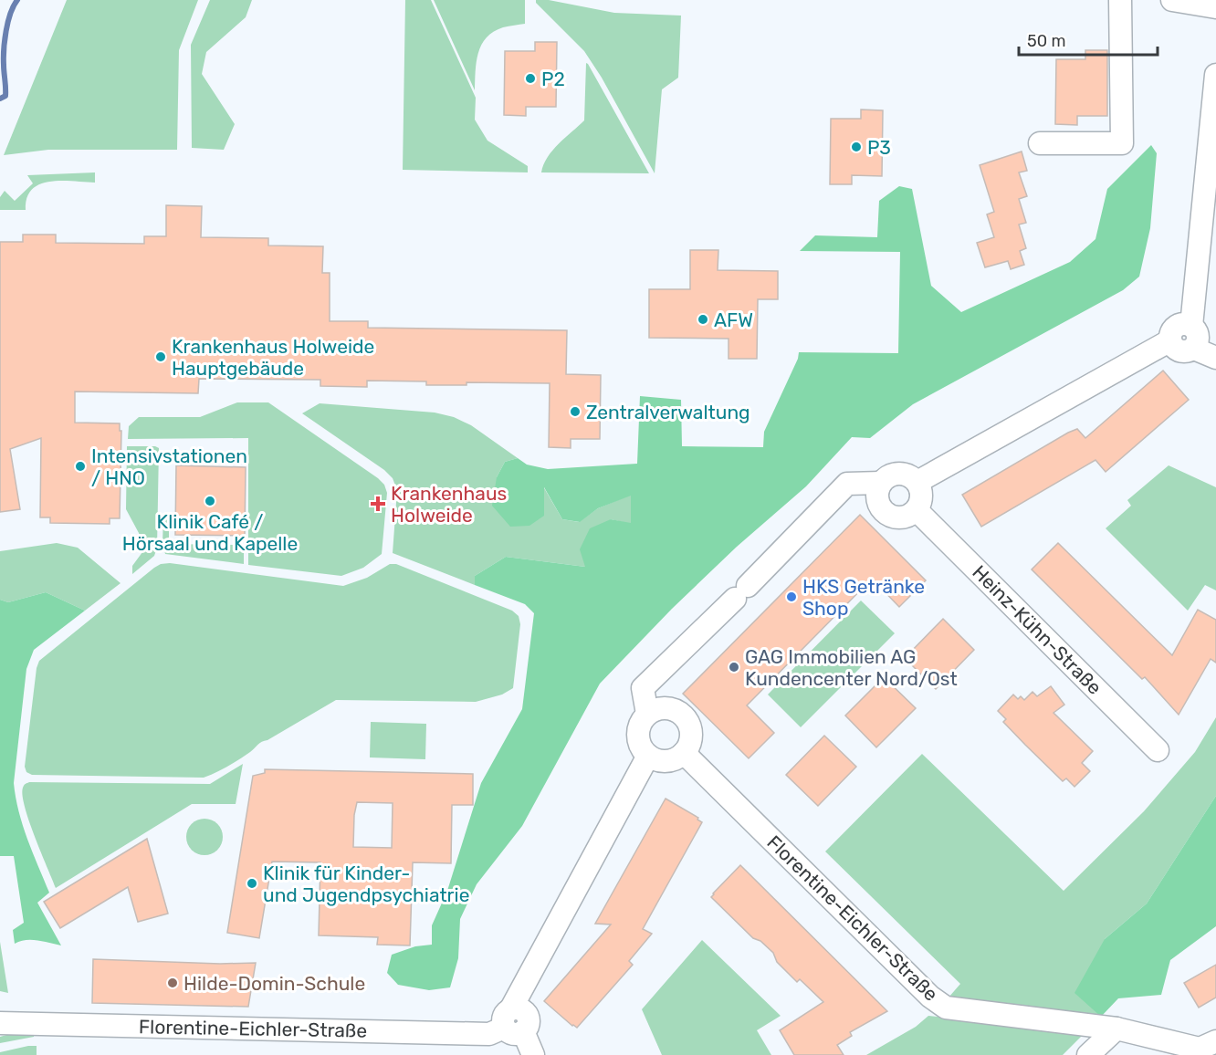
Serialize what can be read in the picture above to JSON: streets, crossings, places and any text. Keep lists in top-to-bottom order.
{
  "streets": {
    "street": ["Heinz-Kühn-Straße", "Florentine-Eichler-Straße"]
  },
  "places": {
    "other": [
      "P2",
      "P3",
      "AFW",
      "Krankenhaus Holweide Hauptgebäude",
      "Zentralverwaltung",
      "Intensivstationen / HNO",
      "Klinik Café / Hörsaal und Kapelle",
      "HKS Getränke Shop",
      "GAG Immobilien AG Kundencenter Nord/Ost",
      "Klinik für Kinder- und Jugendpsychiatrie",
      "Hilde-Domin-Schule"
    ],
    "health": ["Krankenhaus Holweide"]
  },
  "scale_bar": "50 m"
}
